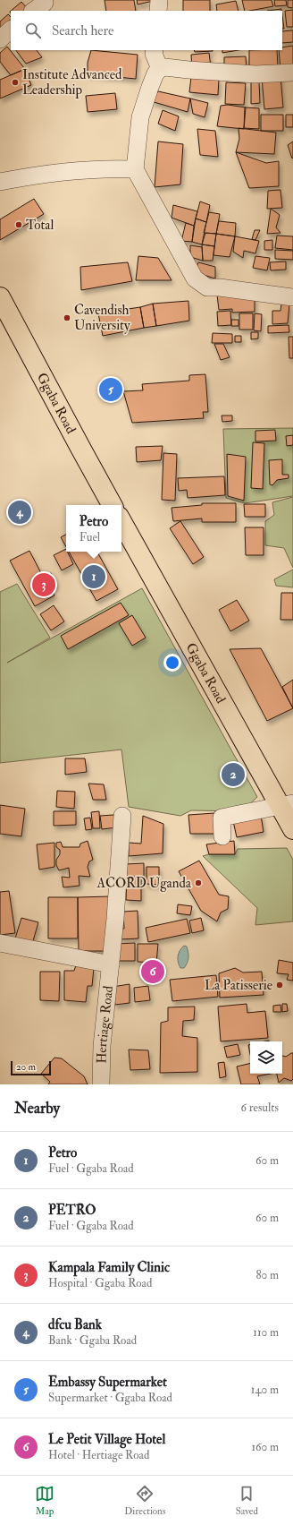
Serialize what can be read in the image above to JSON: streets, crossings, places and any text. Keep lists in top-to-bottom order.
{
  "streets": {
    "main road": ["Ggaba Road"],
    "street": ["Hertiage Road"]
  },
  "places": [
    "Institute Advanced Leadership",
    "Total",
    "Cavendish University",
    "ACORD Uganda",
    "La Patisserie"
  ],
  "scale_bar": "20 m",
  "page": {
    "search": "Search here",
    "pins": [
      "5",
      "4",
      "1",
      "3",
      "2",
      "6"
    ],
    "popup": ["Petro", "Fuel"],
    "scale": "20 m",
    "heading": ["Nearby", "6 results"],
    "list": [
      {
        "mark": "1",
        "name": "Petro",
        "note": "Fuel · Ggaba Road",
        "value": "60 m"
      },
      {
        "mark": "2",
        "name": "PETRO",
        "note": "Fuel · Ggaba Road",
        "value": "60 m"
      },
      {
        "mark": "3",
        "name": "Kampala Family Clinic",
        "note": "Hospital · Ggaba Road",
        "value": "80 m"
      },
      {
        "mark": "4",
        "name": "dfcu Bank",
        "note": "Bank · Ggaba Road",
        "value": "110 m"
      },
      {
        "mark": "5",
        "name": "Embassy Supermarket",
        "note": "Supermarket · Ggaba Road",
        "value": "140 m"
      },
      {
        "mark": "6",
        "name": "Le Petit Village Hotel",
        "note": "Hotel · Hertiage Road",
        "value": "160 m"
      }
    ],
    "nav": ["Map", "Directions", "Saved"]
  }
}
